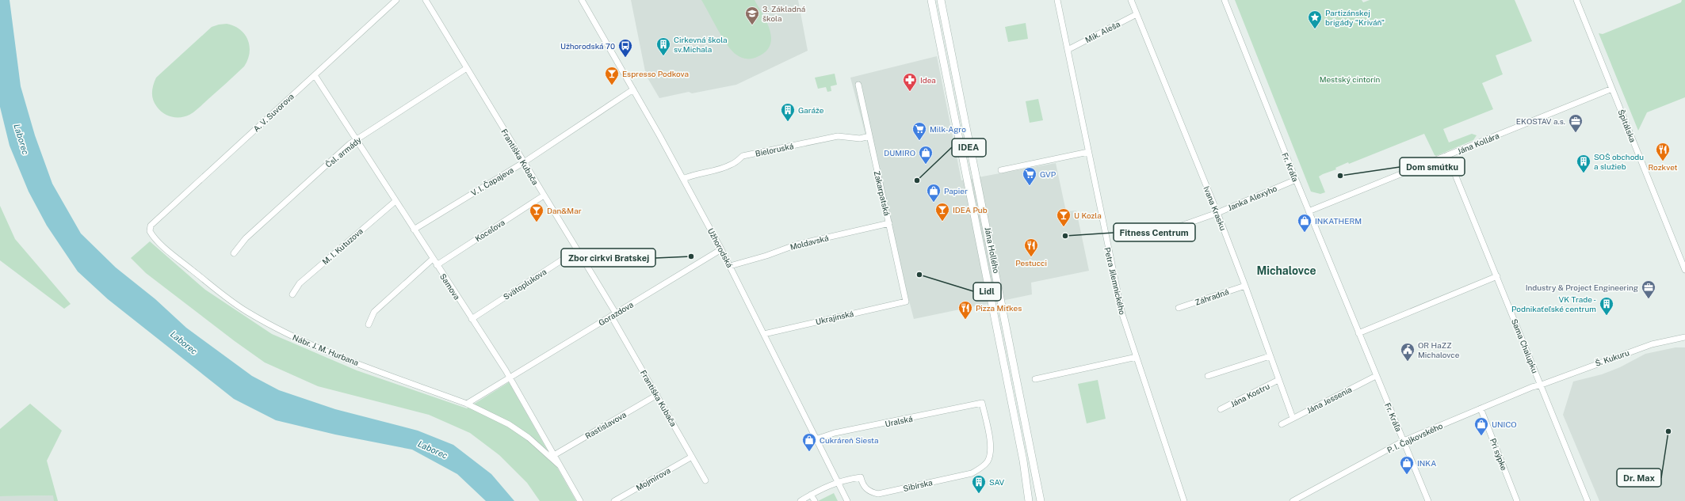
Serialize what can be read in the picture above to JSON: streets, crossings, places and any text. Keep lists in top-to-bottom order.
{
  "streets": {
    "street": [
      "Mik. Aleša",
      "A. V. Suvorova",
      "Špitálska",
      "Jána Kollára",
      "Bieloruská",
      "Čsl. armády",
      "Františka Kubača",
      "Fr. Kráľa",
      "V. I. Čapajeva",
      "Zakarpatská",
      "Janka Alexyho",
      "Ivana Krasku",
      "Koceľova",
      "Moldavská",
      "M. I. Kutuzova",
      "Užhorodská",
      "Jána Hollého",
      "Petra Jilemnického",
      "Svätoplukova",
      "Samova",
      "Záhradná",
      "Gorazdova",
      "Ukrajinská",
      "Sama Chalupku",
      "Nábr. J. M. Hurbana",
      "Š. Kukuru",
      "Jána Kostru",
      "Jána Jessenia",
      "Uralská",
      "Rastislavova",
      "P. I. Čajkovského",
      "Pri sýpke",
      "Mojmírova",
      "Sibírska"
    ]
  },
  "crossings": [
    ["Mik. Aleša", "Ivana Krasku"],
    ["Mik. Aleša", "Petra Jilemnického"],
    ["A. V. Suvorova", "Samova"],
    ["A. V. Suvorova", "Nábr. J. M. Hurbana"],
    ["Špitálska", "Jána Kollára"],
    ["Jána Kollára", "Fr. Kráľa"],
    ["Jána Kollára", "Sama Chalupku"],
    ["Bieloruská", "Zakarpatská"],
    ["Bieloruská", "Užhorodská"],
    ["Čsl. armády", "Františka Kubača"],
    ["Čsl. armády", "Samova"],
    ["Františka Kubača", "V. I. Čapajeva"],
    ["Františka Kubača", "Koceľova"],
    ["Františka Kubača", "Svätoplukova"],
    ["Františka Kubača", "Gorazdova"],
    ["Františka Kubača", "Rastislavova"],
    ["Františka Kubača", "Mojmírova"],
    ["Fr. Kráľa", "Janka Alexyho"],
    ["Fr. Kráľa", "Jána Jessenia"],
    ["Fr. Kráľa", "P. I. Čajkovského"],
    ["V. I. Čapajeva", "Užhorodská"],
    ["V. I. Čapajeva", "Samova"],
    ["Zakarpatská", "Moldavská"],
    ["Zakarpatská", "Ukrajinská"],
    ["Janka Alexyho", "Ivana Krasku"],
    ["Ivana Krasku", "Záhradná"],
    ["Ivana Krasku", "Jána Kostru"],
    ["Ivana Krasku", "Jána Jessenia"],
    ["Koceľova", "Samova"],
    ["Moldavská", "Užhorodská"],
    ["M. I. Kutuzova", "Samova"],
    ["Užhorodská", "Gorazdova"],
    ["Užhorodská", "Ukrajinská"],
    ["Užhorodská", "Uralská"],
    ["Užhorodská", "Sibírska"],
    ["Svätoplukova", "Samova"],
    ["Samova", "Gorazdova"],
    ["Samova", "Nábr. J. M. Hurbana"],
    ["Samova", "Rastislavova"],
    ["Sama Chalupku", "Š. Kukuru"],
    ["Sama Chalupku", "P. I. Čajkovského"],
    ["Š. Kukuru", "P. I. Čajkovského"],
    ["Uralská", "Sibírska"],
    ["P. I. Čajkovského", "Pri sýpke"]
  ],
  "districts": ["Michalovce"],
  "water": ["Laborec"],
  "parks": ["Mestský cintorín"],
  "places": {
    "school or university": ["3. Základná škola"],
    "place": ["Partizánskej brigády \"Kriváň\""],
    "building": [
      "Cirkevná škola sv.Michala",
      "Garáže",
      "SOŠ obchodu a služieb",
      "VK Trade - Podnikaťeľské centrum",
      "SAV"
    ],
    "bus stop": ["Užhorodská 70"],
    "bar": [
      "Espresso Podkova",
      "IDEA Pub",
      "Dan&Mar",
      "U Kozla"
    ],
    "pharmacy": ["Idea"],
    "office": ["EKOSTAV a.s.", "Industry & Project Engineering"],
    "supermarket": ["Milk-Agro", "GVP"],
    "restaurant": ["Rozkvet", "Pestucci", "Pizza Miťkes"],
    "shop": [
      "DUMIRO",
      "Papier",
      "INKATHERM",
      "UNICO",
      "Cukráreň Siesta",
      "INKA"
    ],
    "other": [
      "Dom smútku",
      "IDEA",
      "Fitness Centrum",
      "Zbor cirkvi Bratskej",
      "Lidl",
      "Dr. Max"
    ],
    "public building": ["OR HaZZ Michalovce"]
  }
}
